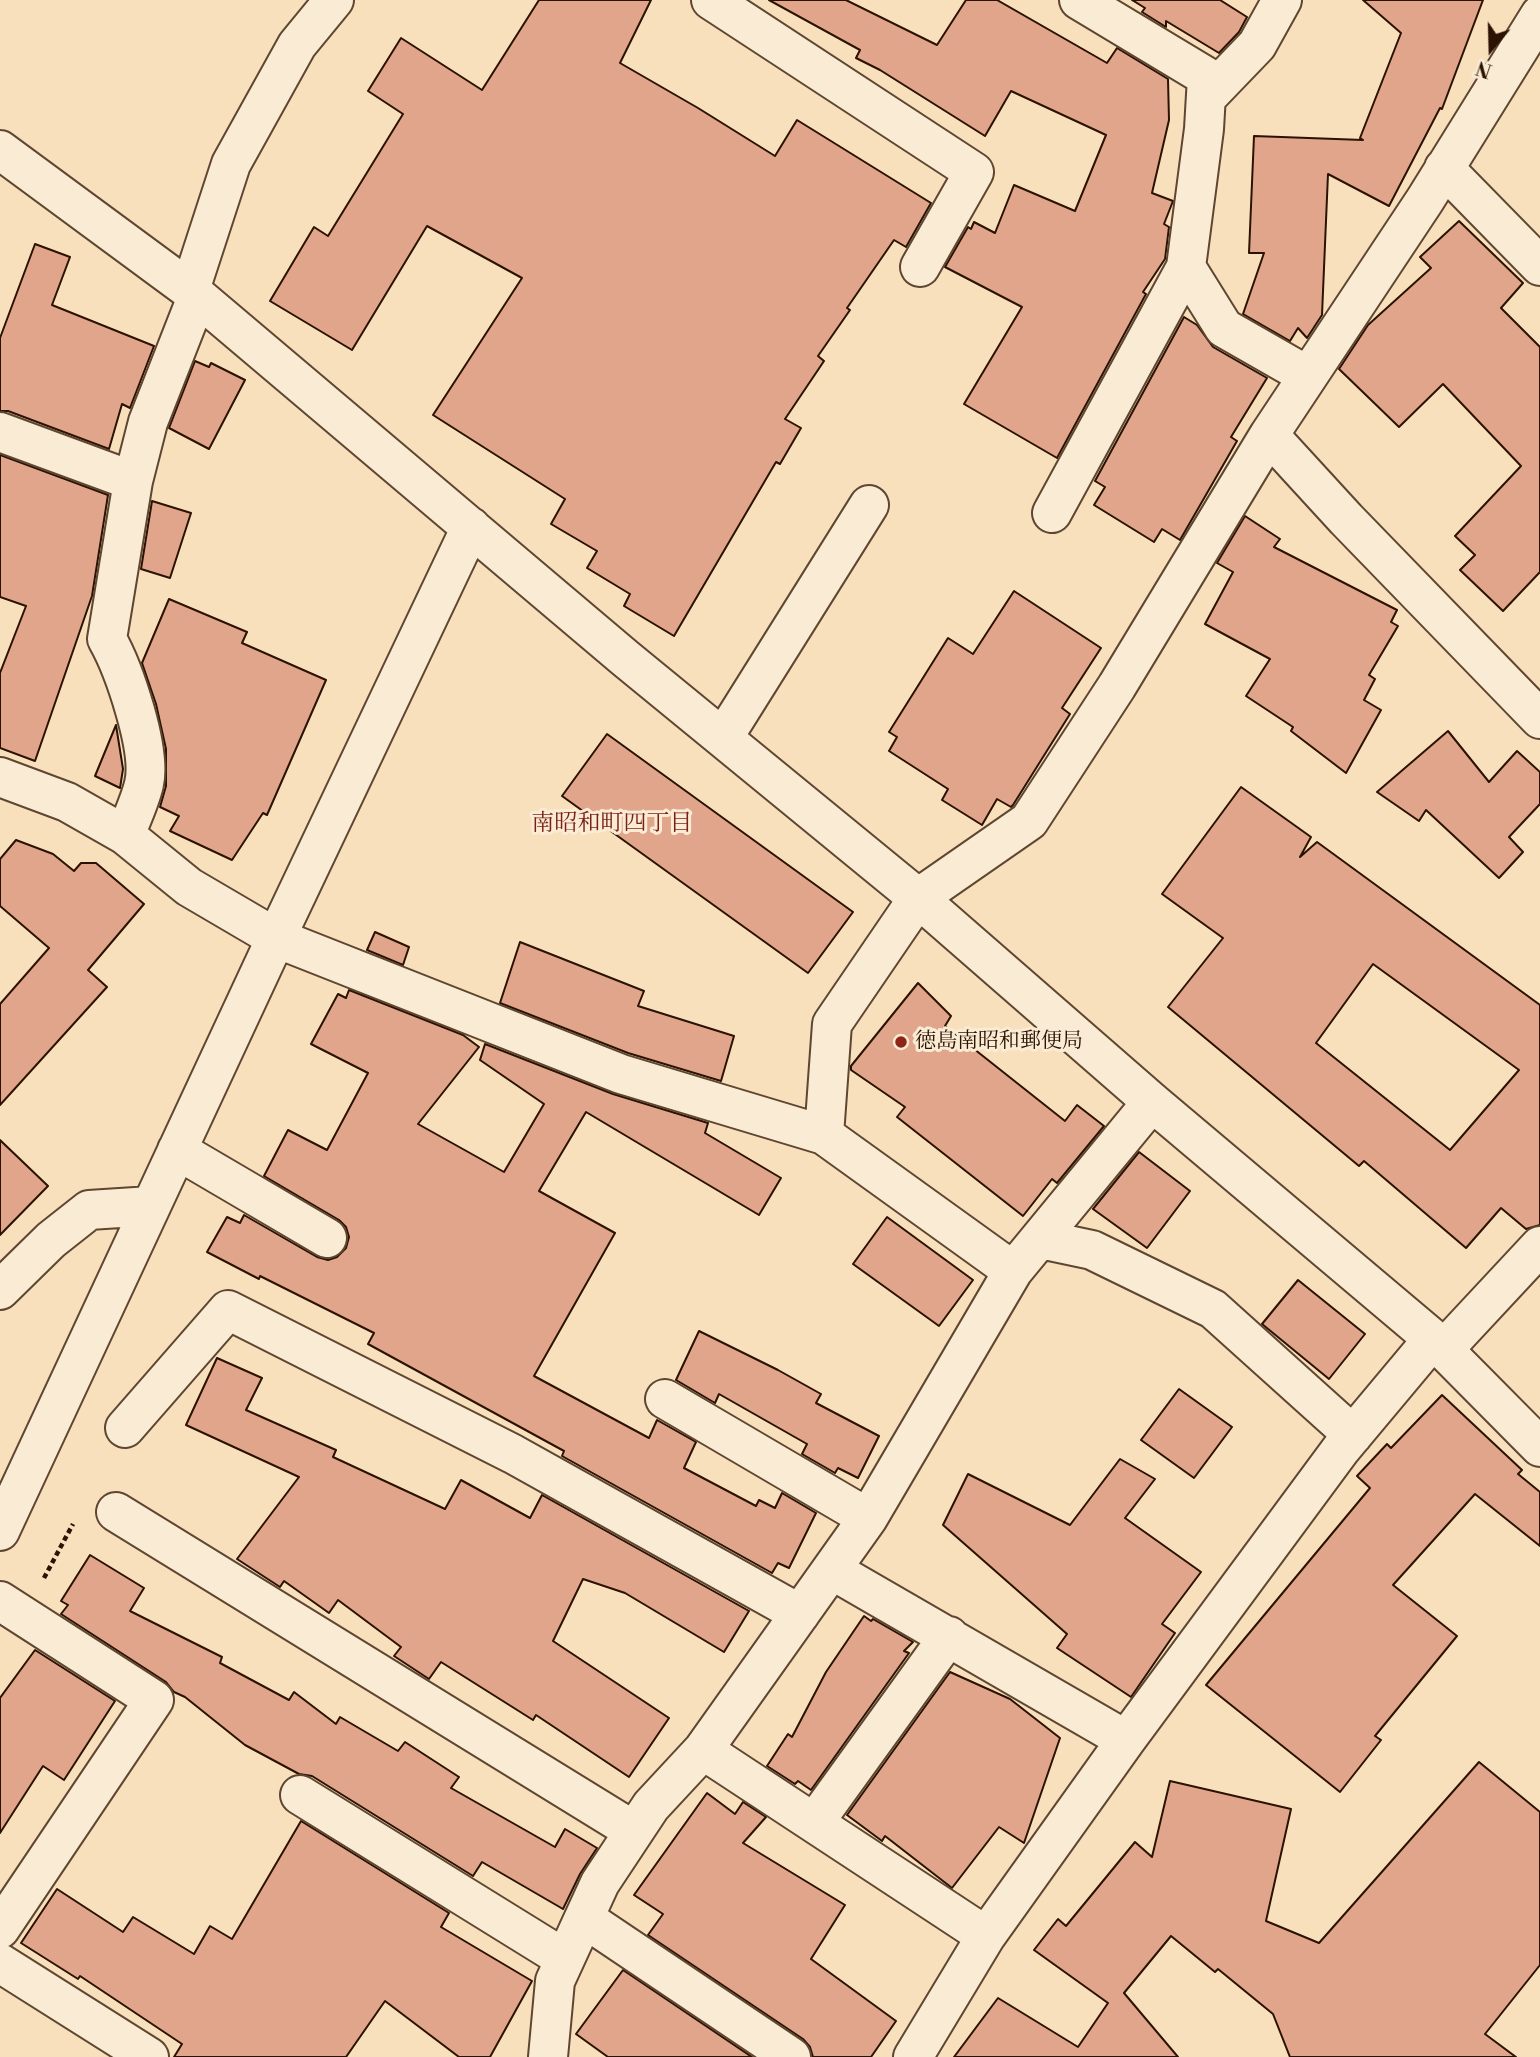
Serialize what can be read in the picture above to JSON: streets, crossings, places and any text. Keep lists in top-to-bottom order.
{
  "districts": ["南昭和町四丁目"],
  "places": ["徳島南昭和郵便局"],
  "north": "bottom"
}
